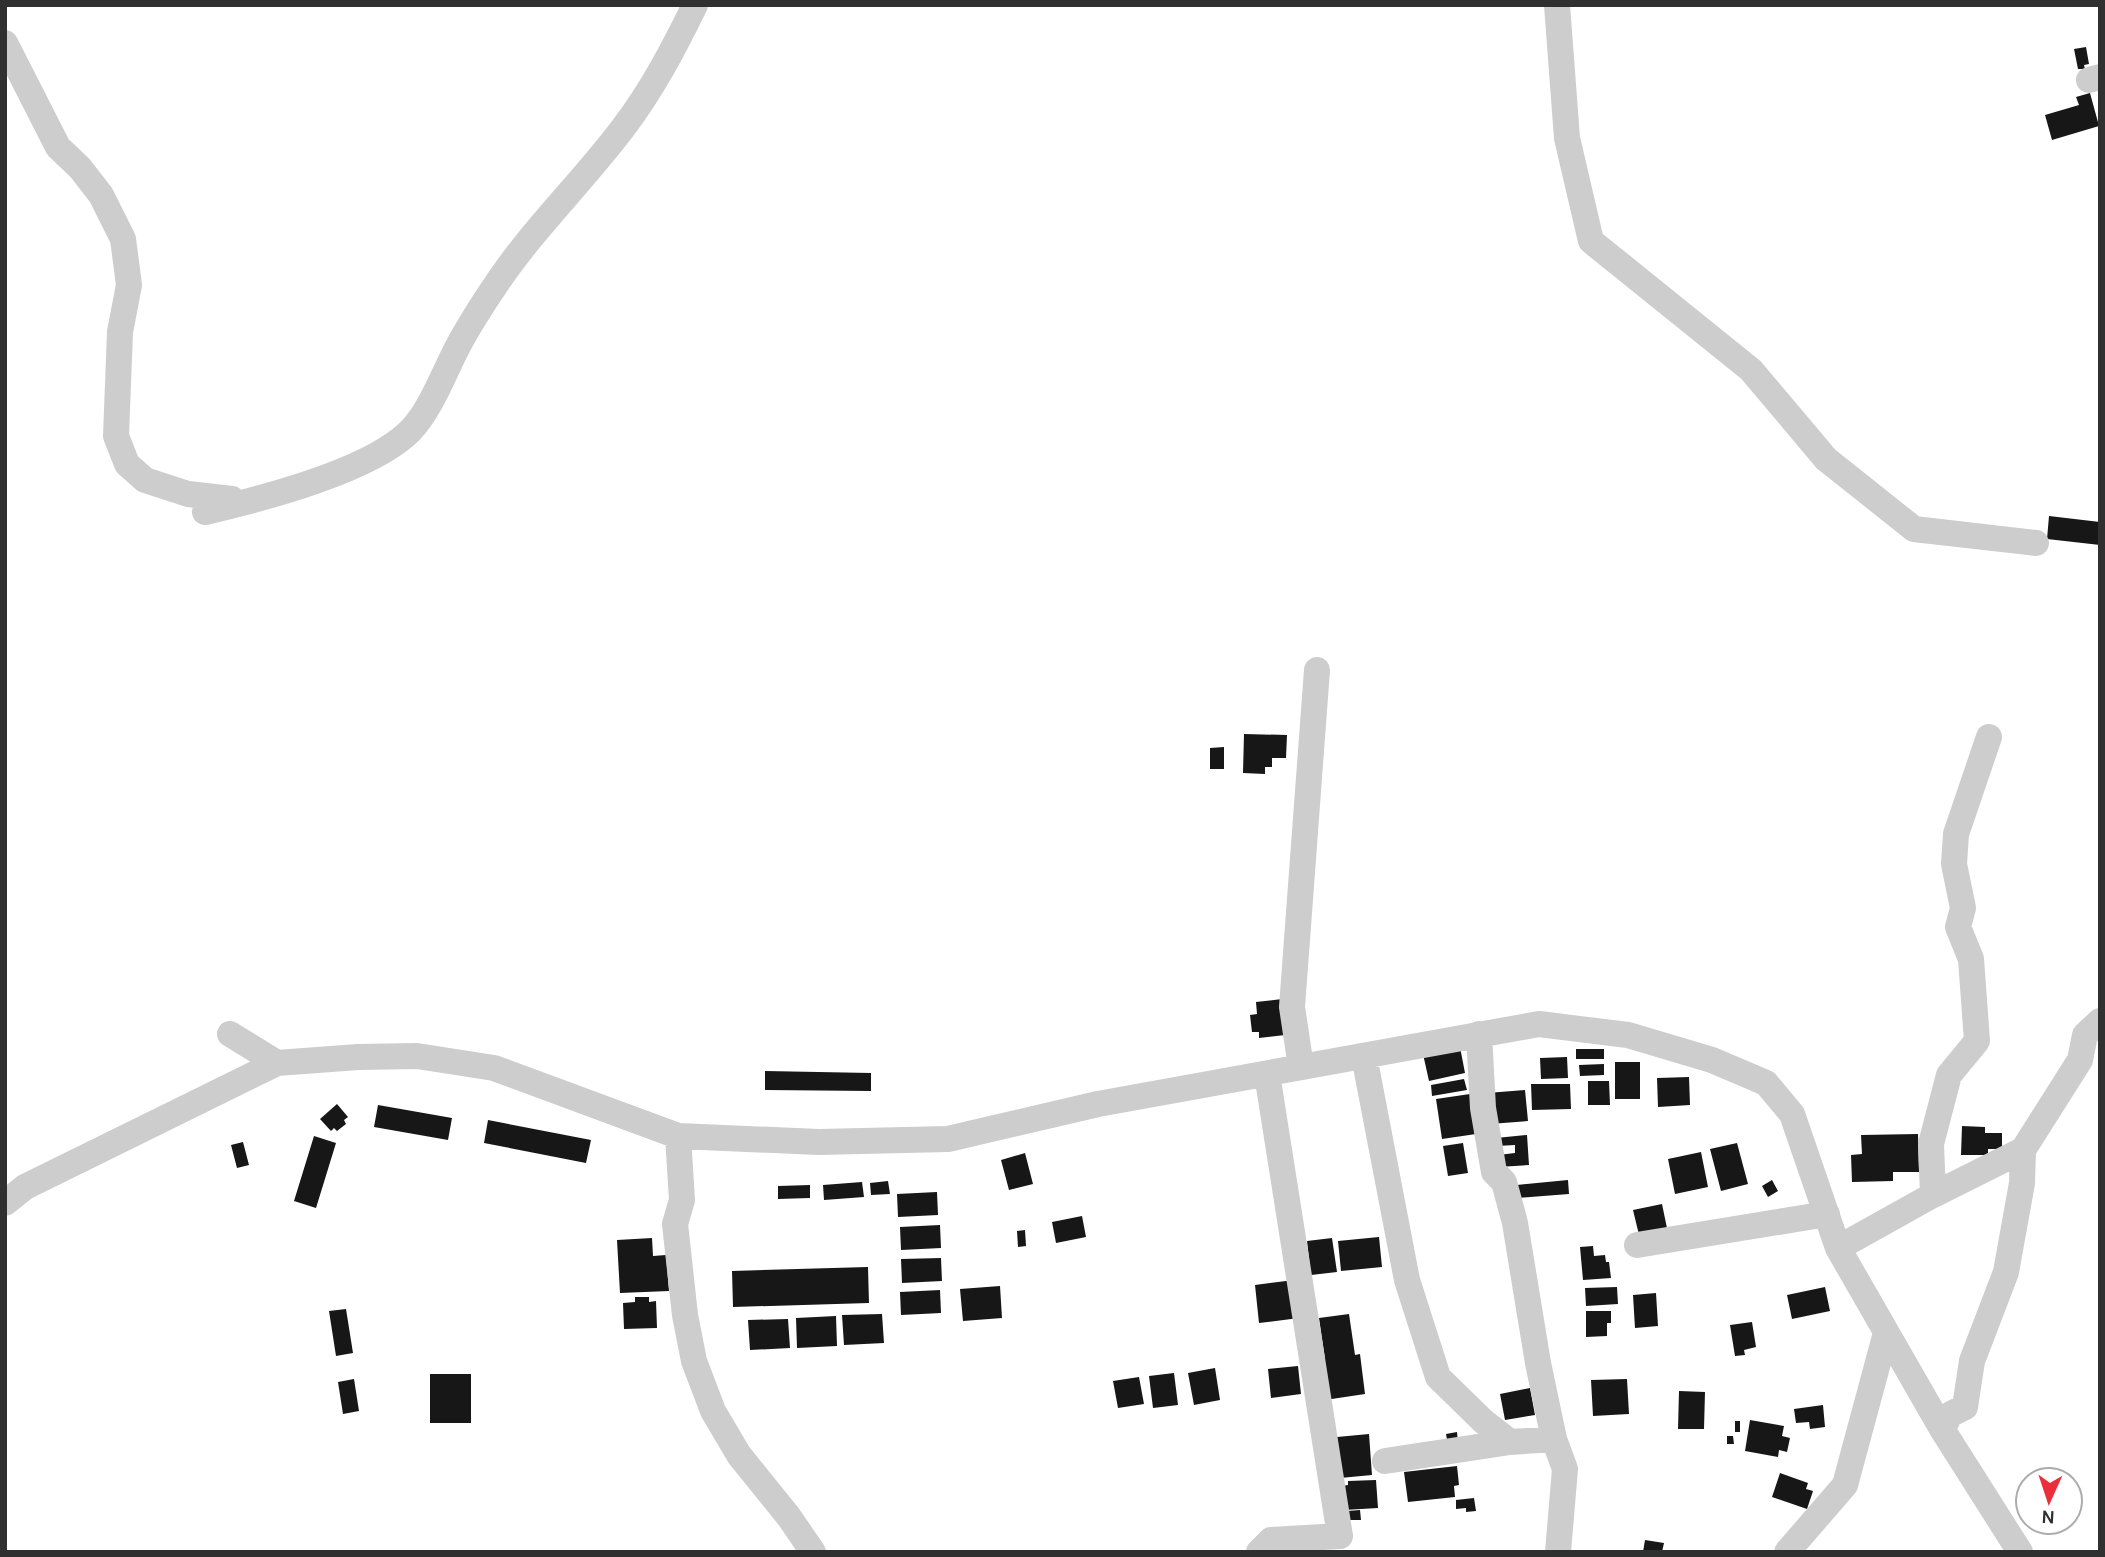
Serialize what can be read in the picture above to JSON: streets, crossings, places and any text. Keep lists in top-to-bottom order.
{
  "north": "bottom"
}
